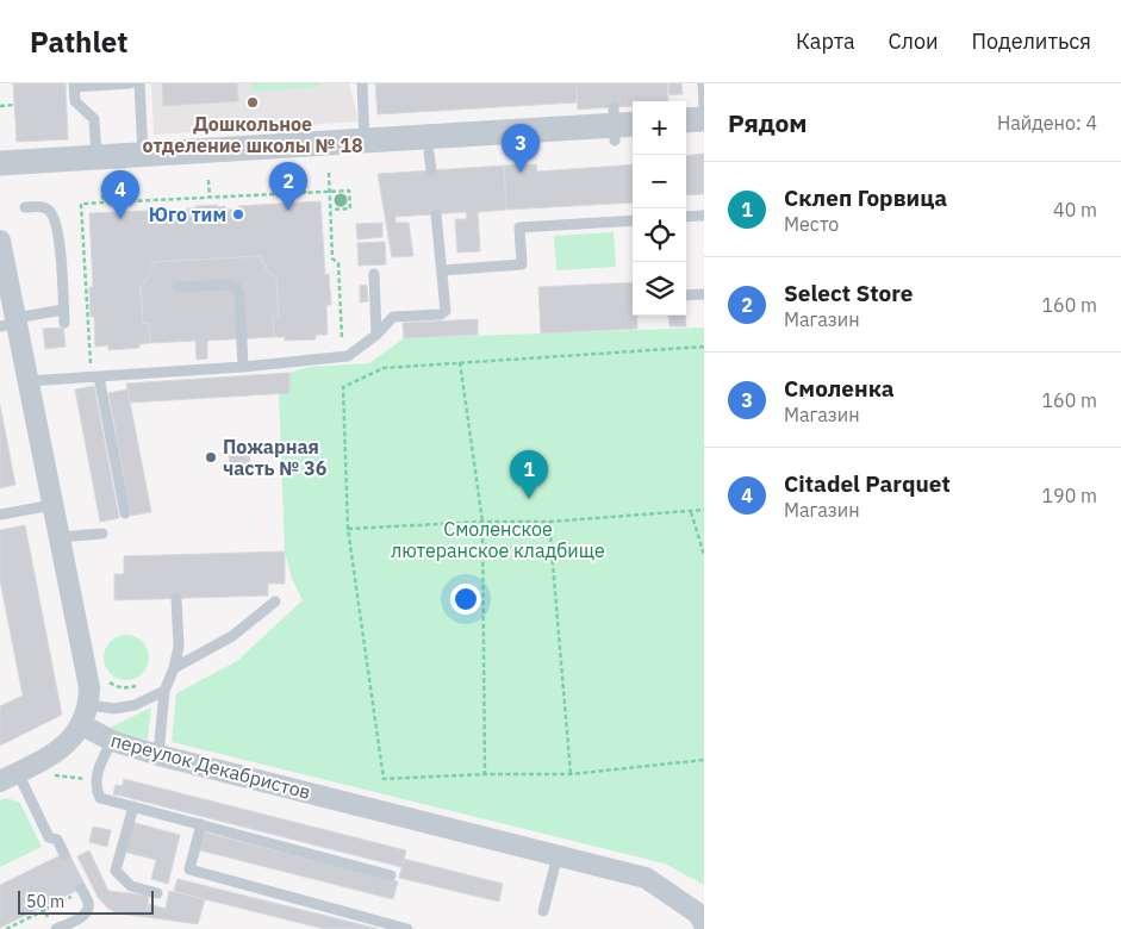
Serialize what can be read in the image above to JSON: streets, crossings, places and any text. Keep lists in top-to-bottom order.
{
  "streets": {
    "street": ["переулок Декабристов"]
  },
  "parks": ["Смоленское лютеранское кладбище"],
  "places": ["Дошкольное отделение школы № 18", "Юго тим", "Пожарная часть № 36"],
  "scale_bar": "50 m",
  "page": {
    "header": "Pathlet",
    "nav": ["Карта", "Слои", "Поделиться"],
    "heading": ["Рядом", "Найдено: 4"],
    "map_buttons": ["+", "−"],
    "pins": [
      "3",
      "2",
      "4",
      "1"
    ],
    "list": [
      {
        "mark": "1",
        "name": "Склеп Горвица",
        "note": "Место",
        "value": "40 m"
      },
      {
        "mark": "2",
        "name": "Select Store",
        "note": "Магазин",
        "value": "160 m"
      },
      {
        "mark": "3",
        "name": "Смоленка",
        "note": "Магазин",
        "value": "160 m"
      },
      {
        "mark": "4",
        "name": "Citadel Parquet",
        "note": "Магазин",
        "value": "190 m"
      }
    ],
    "scale": "50 m"
  }
}
